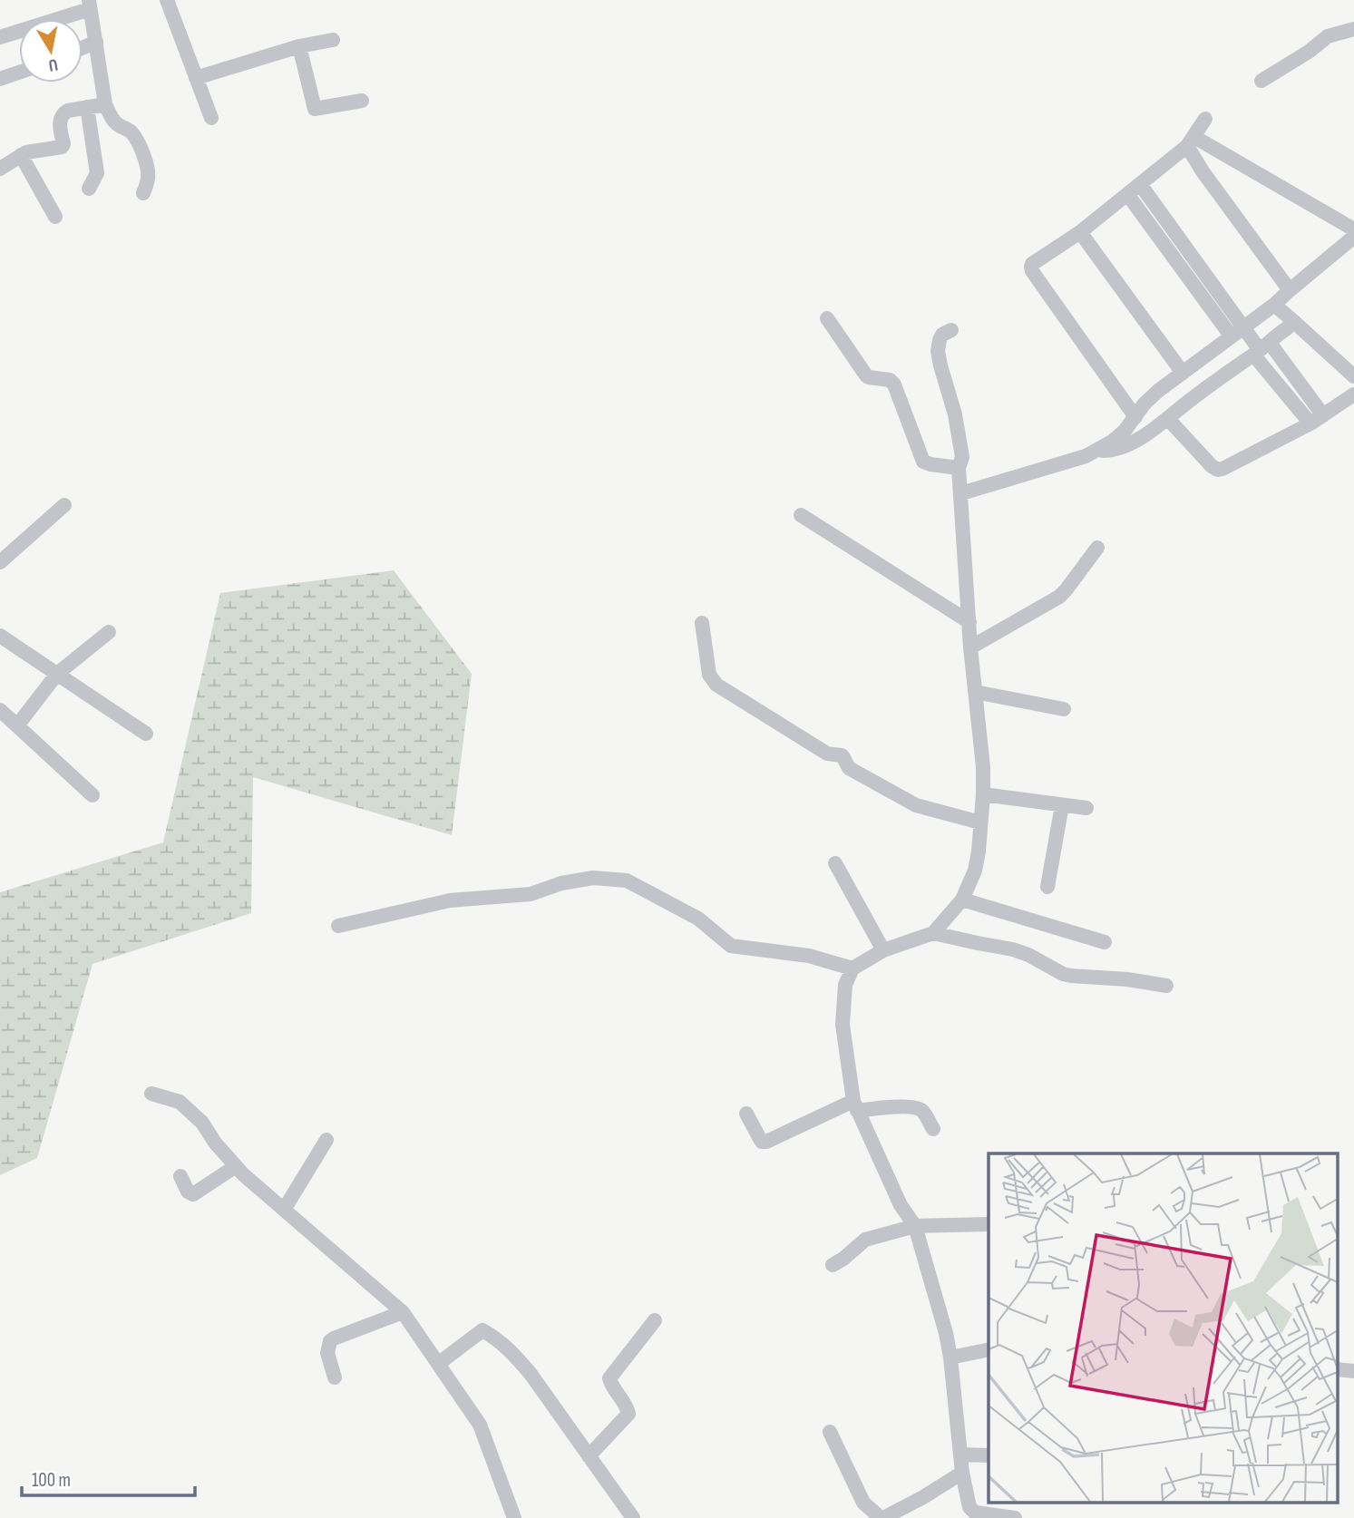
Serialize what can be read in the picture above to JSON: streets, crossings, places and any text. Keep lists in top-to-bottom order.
{
  "scale_bar": "100 m",
  "north": "bottom"
}
